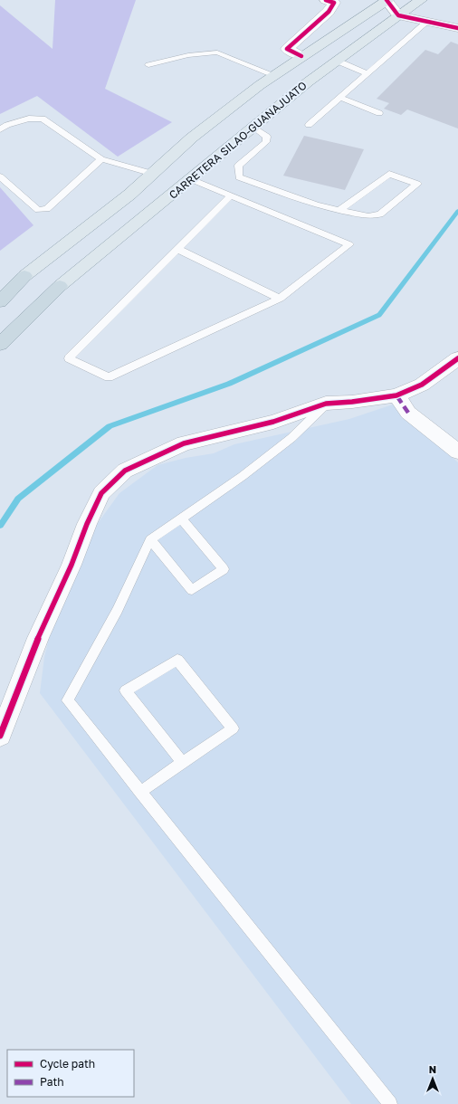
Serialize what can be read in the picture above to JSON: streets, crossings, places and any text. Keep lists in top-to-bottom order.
{
  "streets": {
    "main road": ["CARRETERA SILAO-GUANAJUATO"]
  },
  "legend": ["Cycle path", "Path"],
  "north": "top"
}
